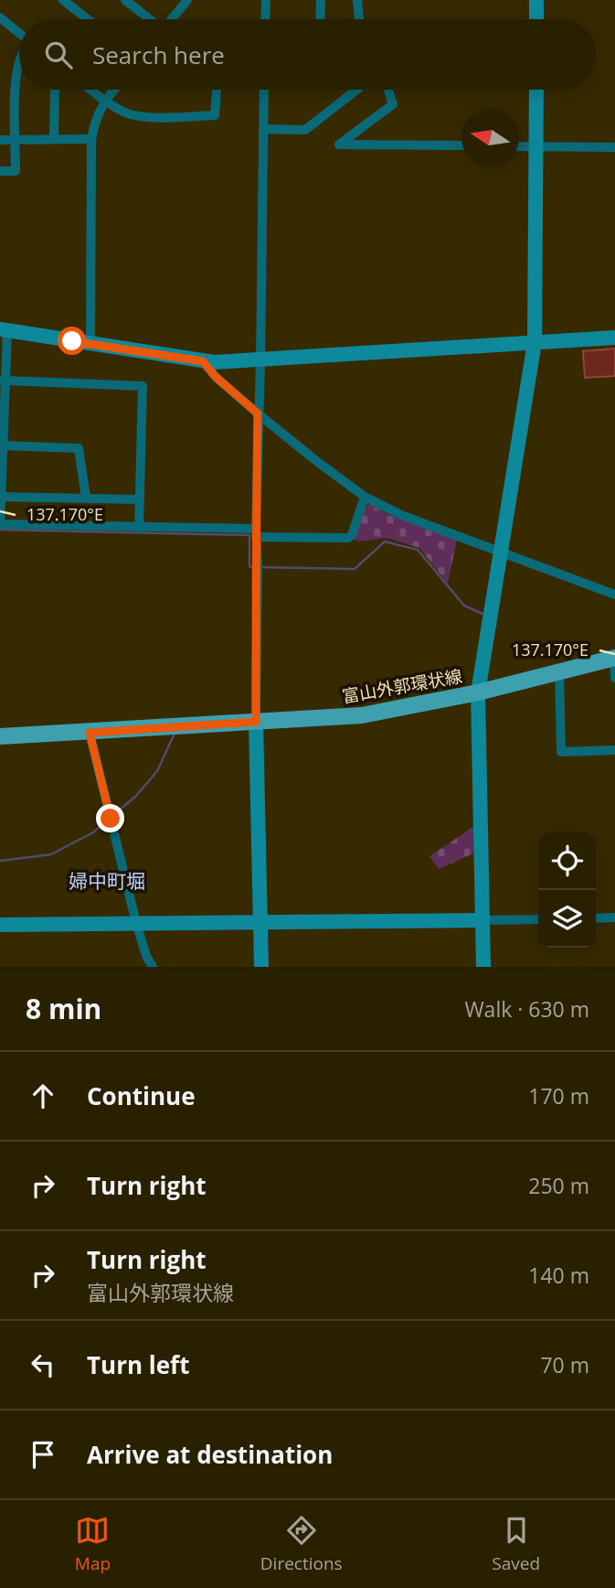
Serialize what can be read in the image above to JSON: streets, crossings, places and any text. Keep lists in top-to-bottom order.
{
  "streets": {
    "main road": ["富山外郭環状線"]
  },
  "districts": ["婦中町堀"],
  "north": "left",
  "page": {
    "search": "Search here",
    "heading": ["8 min", "Walk · 630 m"],
    "list": [
      ["Continue", "170 m"],
      ["Turn right", "250 m"],
      ["Turn right", "富山外郭環状線", "140 m"],
      ["Turn left", "70 m"],
      "Arrive at destination"
    ],
    "nav": ["Map", "Directions", "Saved"]
  },
  "coordinates": ["137.170°E"]
}
